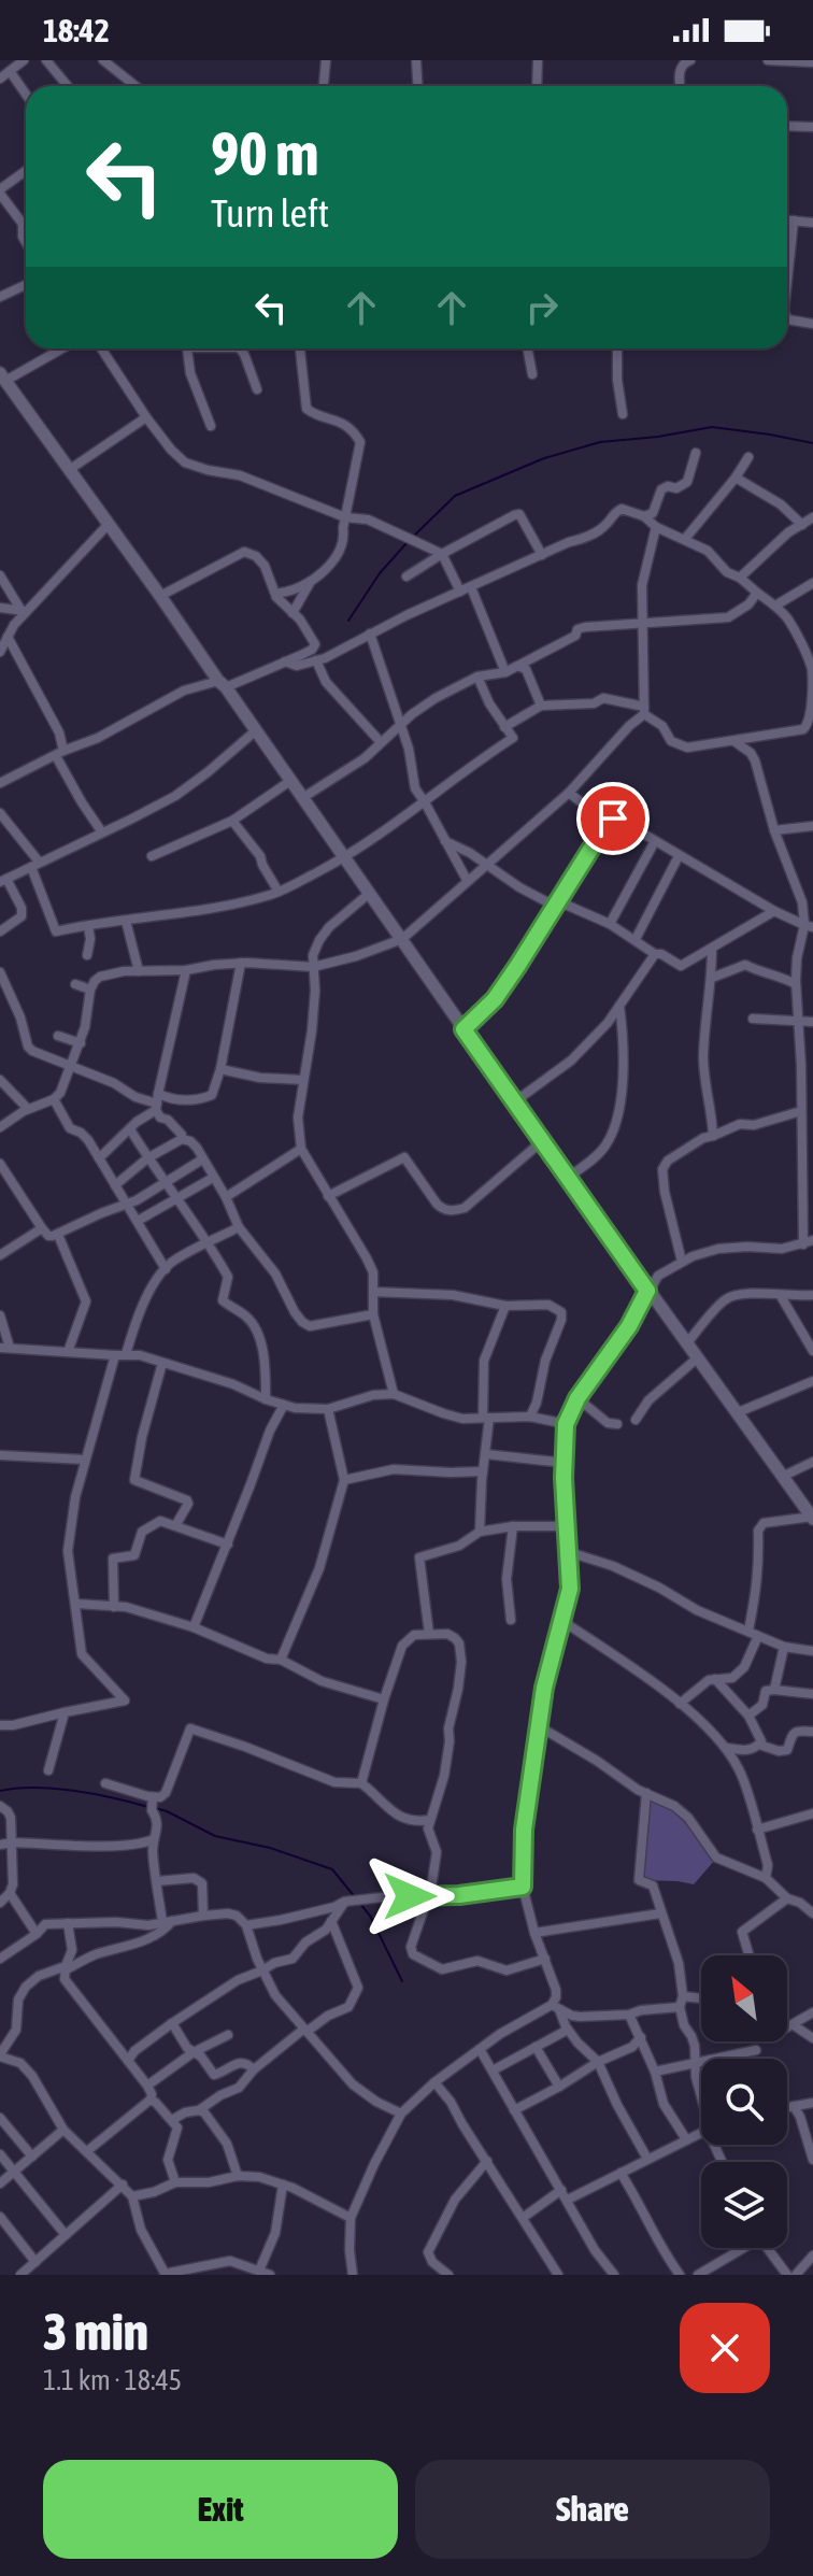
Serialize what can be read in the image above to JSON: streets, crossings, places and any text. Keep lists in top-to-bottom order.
{
  "north": "top left",
  "page": {
    "status": "18:42",
    "turn": ["90 m", "Turn left"],
    "heading": ["3 min", "1.1 km · 18:45"],
    "buttons": ["Exit", "Share"]
  }
}
